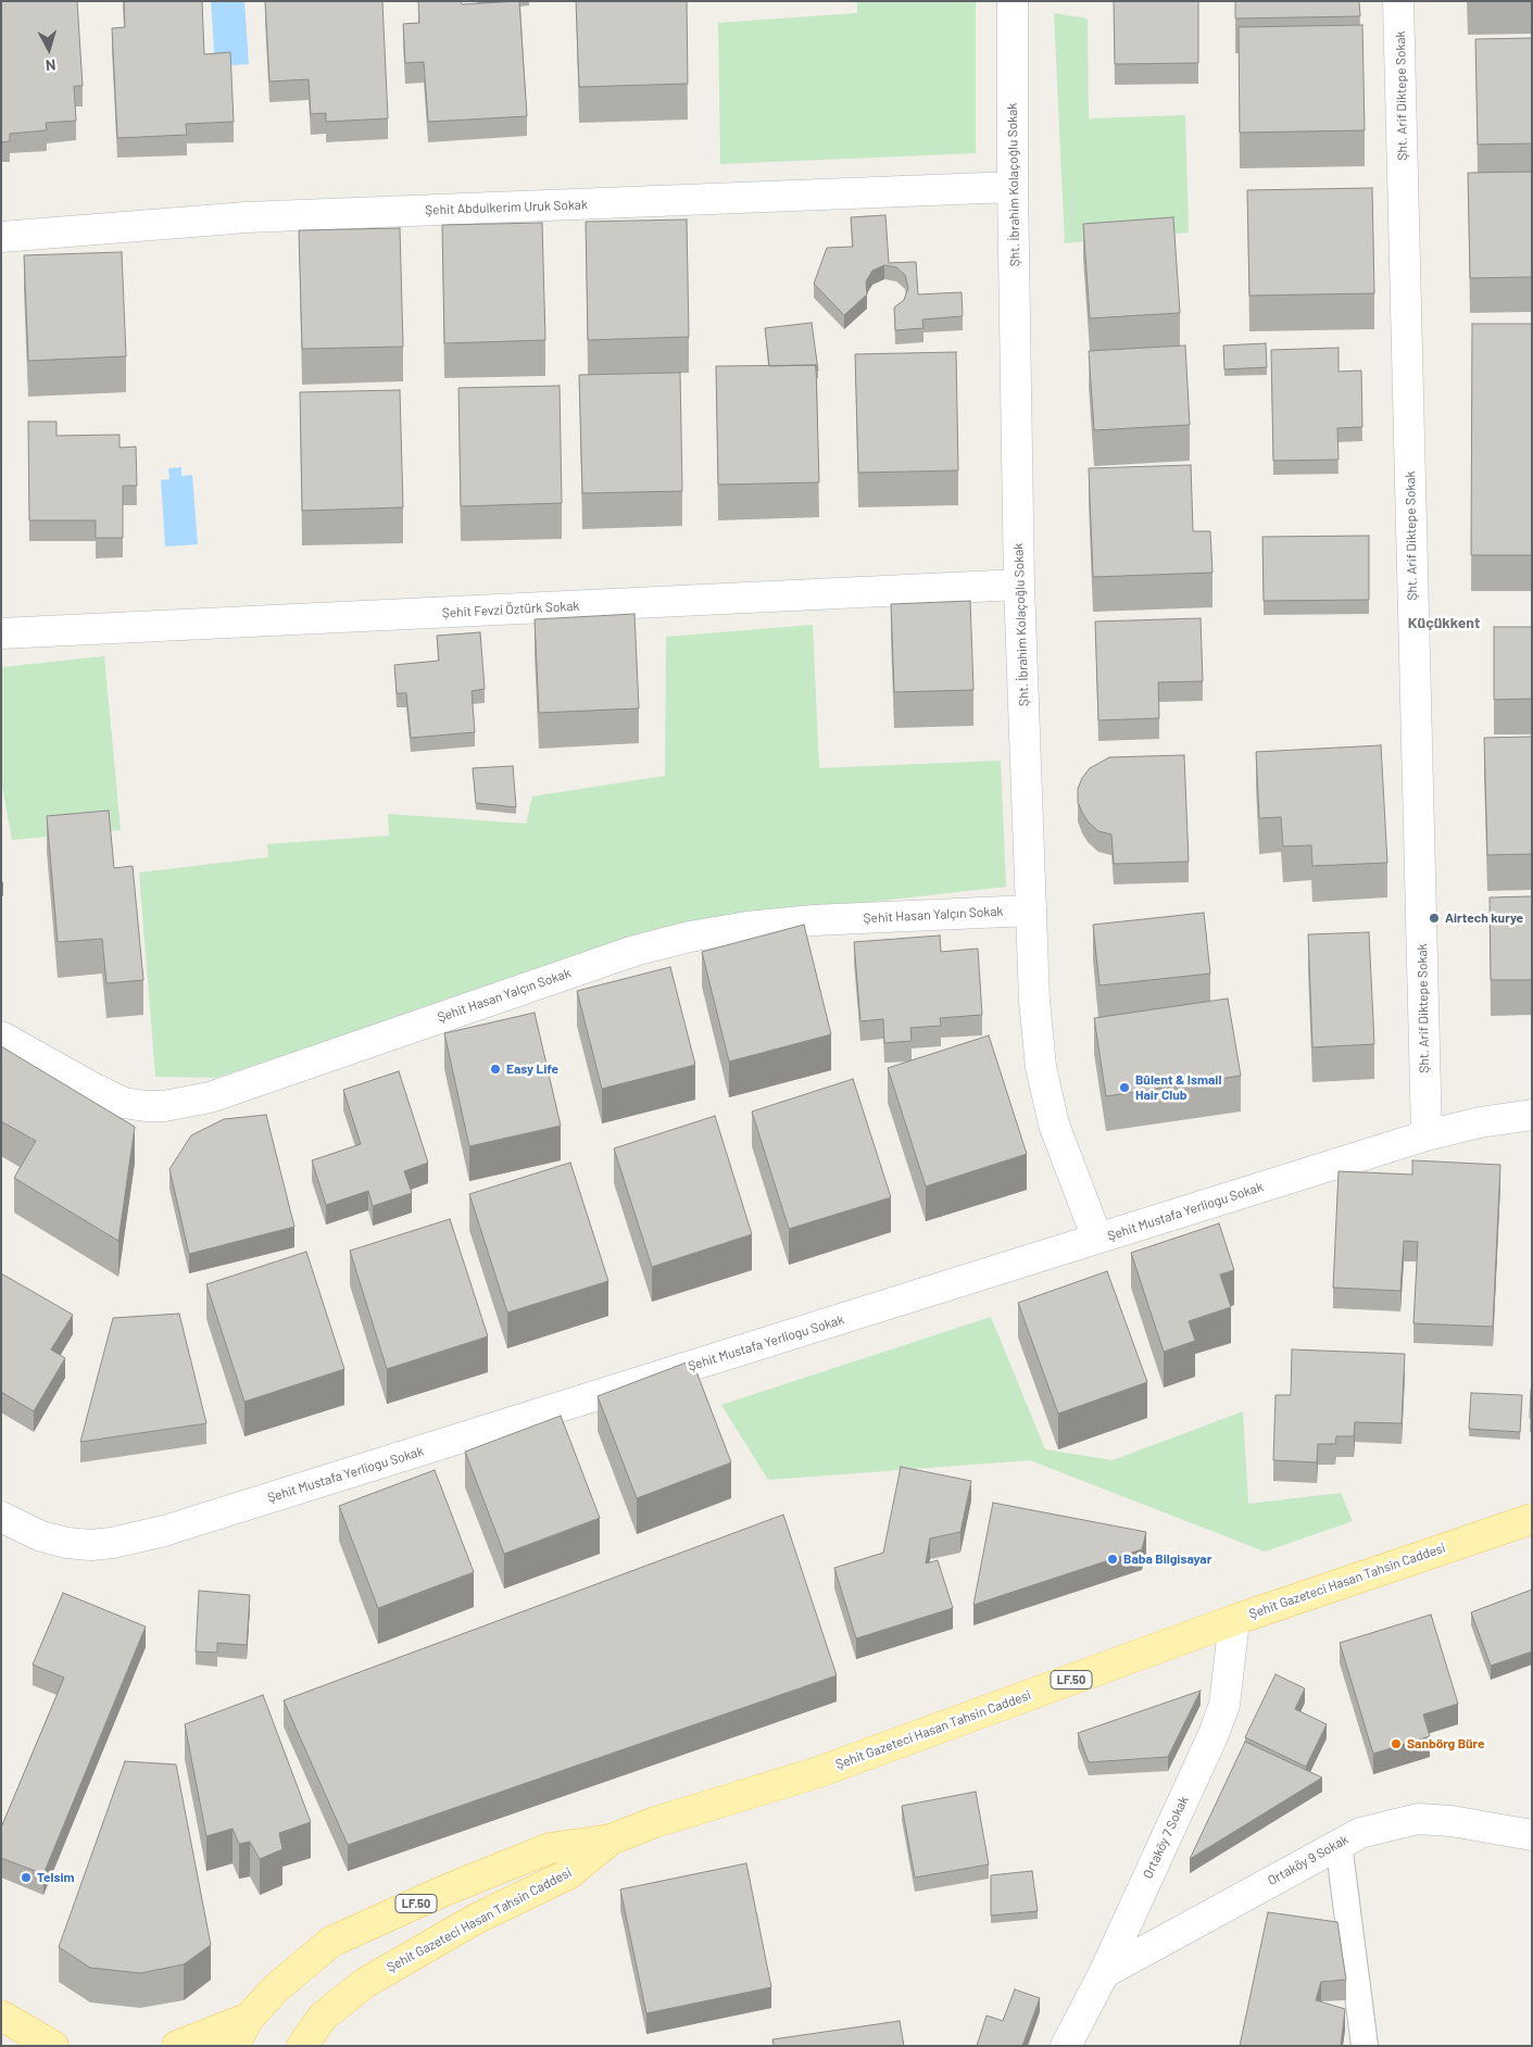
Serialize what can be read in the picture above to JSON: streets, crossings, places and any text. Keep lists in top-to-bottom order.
{
  "streets": {
    "main road": ["Şehit Gazeteci Hasan Tahsin Caddesi", "LF.50"],
    "street": [
      "Şht. Arif Diktepe Sokak",
      "Şht. İbrahim Kolaçoğlu Sokak",
      "Şehit Abdulkerim Uruk Sokak",
      "Şehit Fevzi Öztürk Sokak",
      "Şehit Hasan Yalçın Sokak",
      "Şehit Mustafa Yerliogu Sokak",
      "Ortaköy 7 Sokak",
      "Ortaköy 9 Sokak"
    ]
  },
  "crossings": [
    ["Şht. Arif Diktepe Sokak", "Şehit Mustafa Yerliogu Sokak"],
    ["Şht. İbrahim Kolaçoğlu Sokak", "Şehit Abdulkerim Uruk Sokak"],
    ["Şht. İbrahim Kolaçoğlu Sokak", "Şehit Fevzi Öztürk Sokak"],
    ["Şht. İbrahim Kolaçoğlu Sokak", "Şehit Hasan Yalçın Sokak"],
    ["Şht. İbrahim Kolaçoğlu Sokak", "Şehit Mustafa Yerliogu Sokak"],
    ["Şehit Gazeteci Hasan Tahsin Caddesi", "Ortaköy 7 Sokak"],
    ["Ortaköy 7 Sokak", "Ortaköy 9 Sokak"]
  ],
  "districts": ["Küçükkent"],
  "places": [
    "Airtech kurye",
    "Easy Life",
    "Bûlent & Ismail Hair Club",
    "Baba Bilgisayar",
    "Sanbörg Büre",
    "Telsim"
  ],
  "north": "bottom"
}
